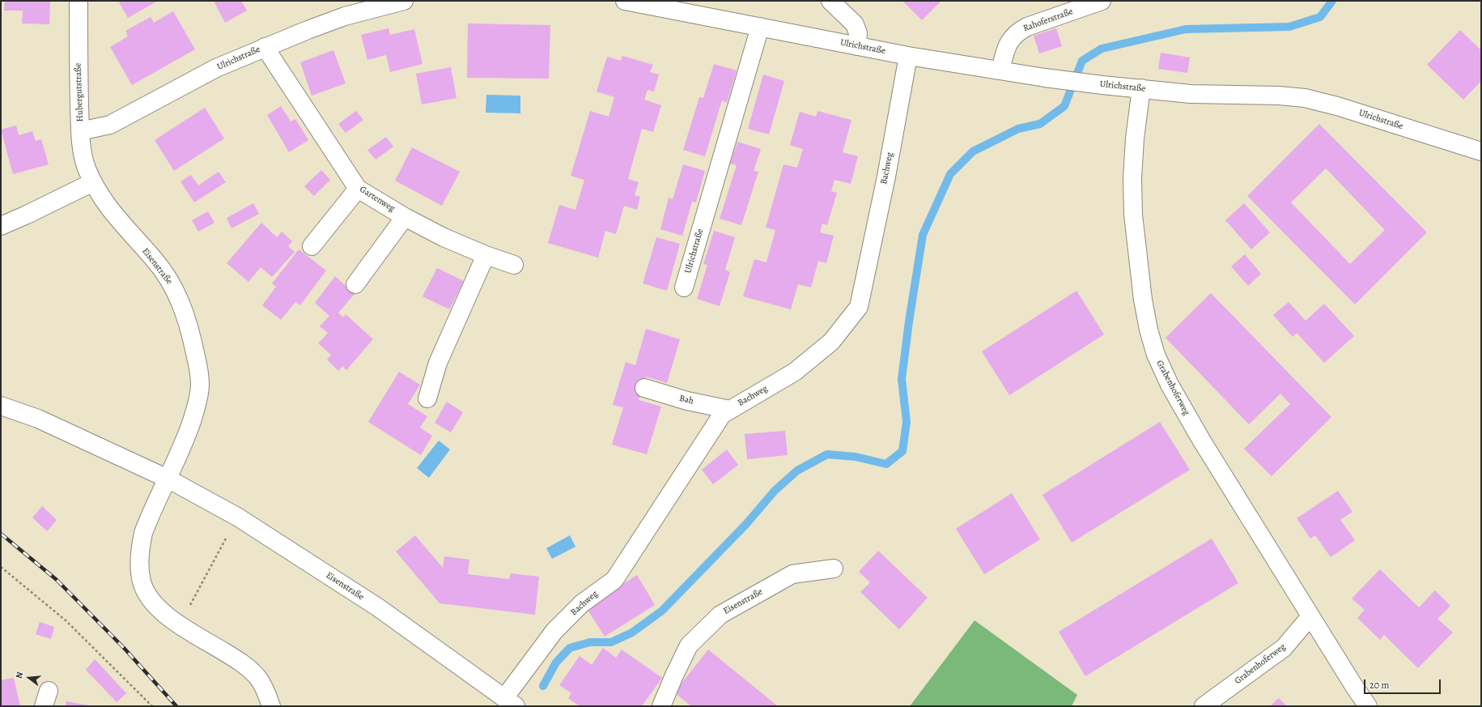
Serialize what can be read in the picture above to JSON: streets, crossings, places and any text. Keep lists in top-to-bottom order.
{
  "streets": {
    "street": [
      "Rahoferstraße",
      "Ulrichstraße",
      "Hubergutstraße",
      "Bachweg",
      "Gartenweg",
      "Eisenstraße",
      "Grabenhoferweg",
      "Bah"
    ]
  },
  "crossings": [
    ["Rahoferstraße", "Ulrichstraße"],
    ["Ulrichstraße", "Hubergutstraße"],
    ["Ulrichstraße", "Bachweg"],
    ["Ulrichstraße", "Gartenweg"],
    ["Ulrichstraße", "Grabenhoferweg"],
    ["Hubergutstraße", "Eisenstraße"],
    ["Bachweg", "Eisenstraße"],
    ["Bachweg", "Bah"]
  ],
  "scale_bar": "20 m",
  "north": "left"
}
